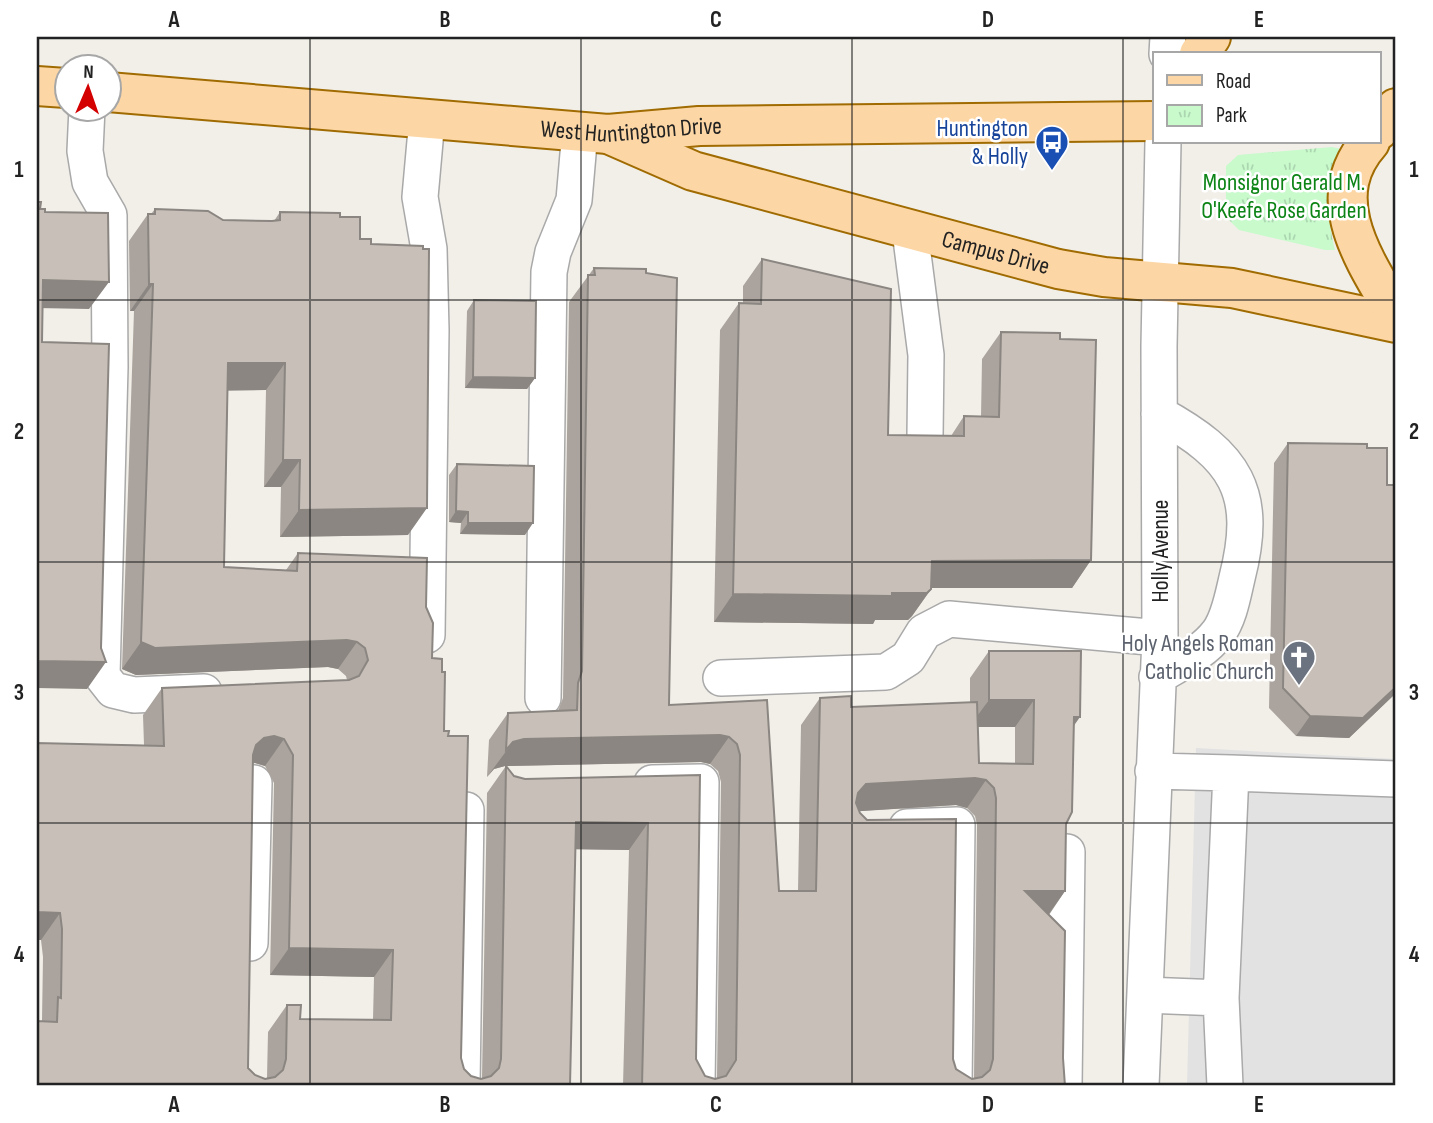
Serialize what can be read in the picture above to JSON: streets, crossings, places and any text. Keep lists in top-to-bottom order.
{
  "streets": {
    "main road": ["West Huntington Drive", "Campus Drive"],
    "street": ["Holly Avenue"]
  },
  "crossings": [
    ["West Huntington Drive", "Campus Drive"],
    ["Campus Drive", "Holly Avenue"]
  ],
  "parks": ["Monsignor Gerald M. O'Keefe Rose Garden"],
  "places": {
    "bus stop": ["Huntington & Holly"],
    "church": ["Holy Angels Roman Catholic Church"]
  },
  "legend": ["Road", "Park"],
  "north": "top",
  "grid": {
    "columns": [
      "A",
      "B",
      "C",
      "D",
      "E"
    ],
    "rows": [
      "1",
      "2",
      "3",
      "4"
    ]
  }
}
